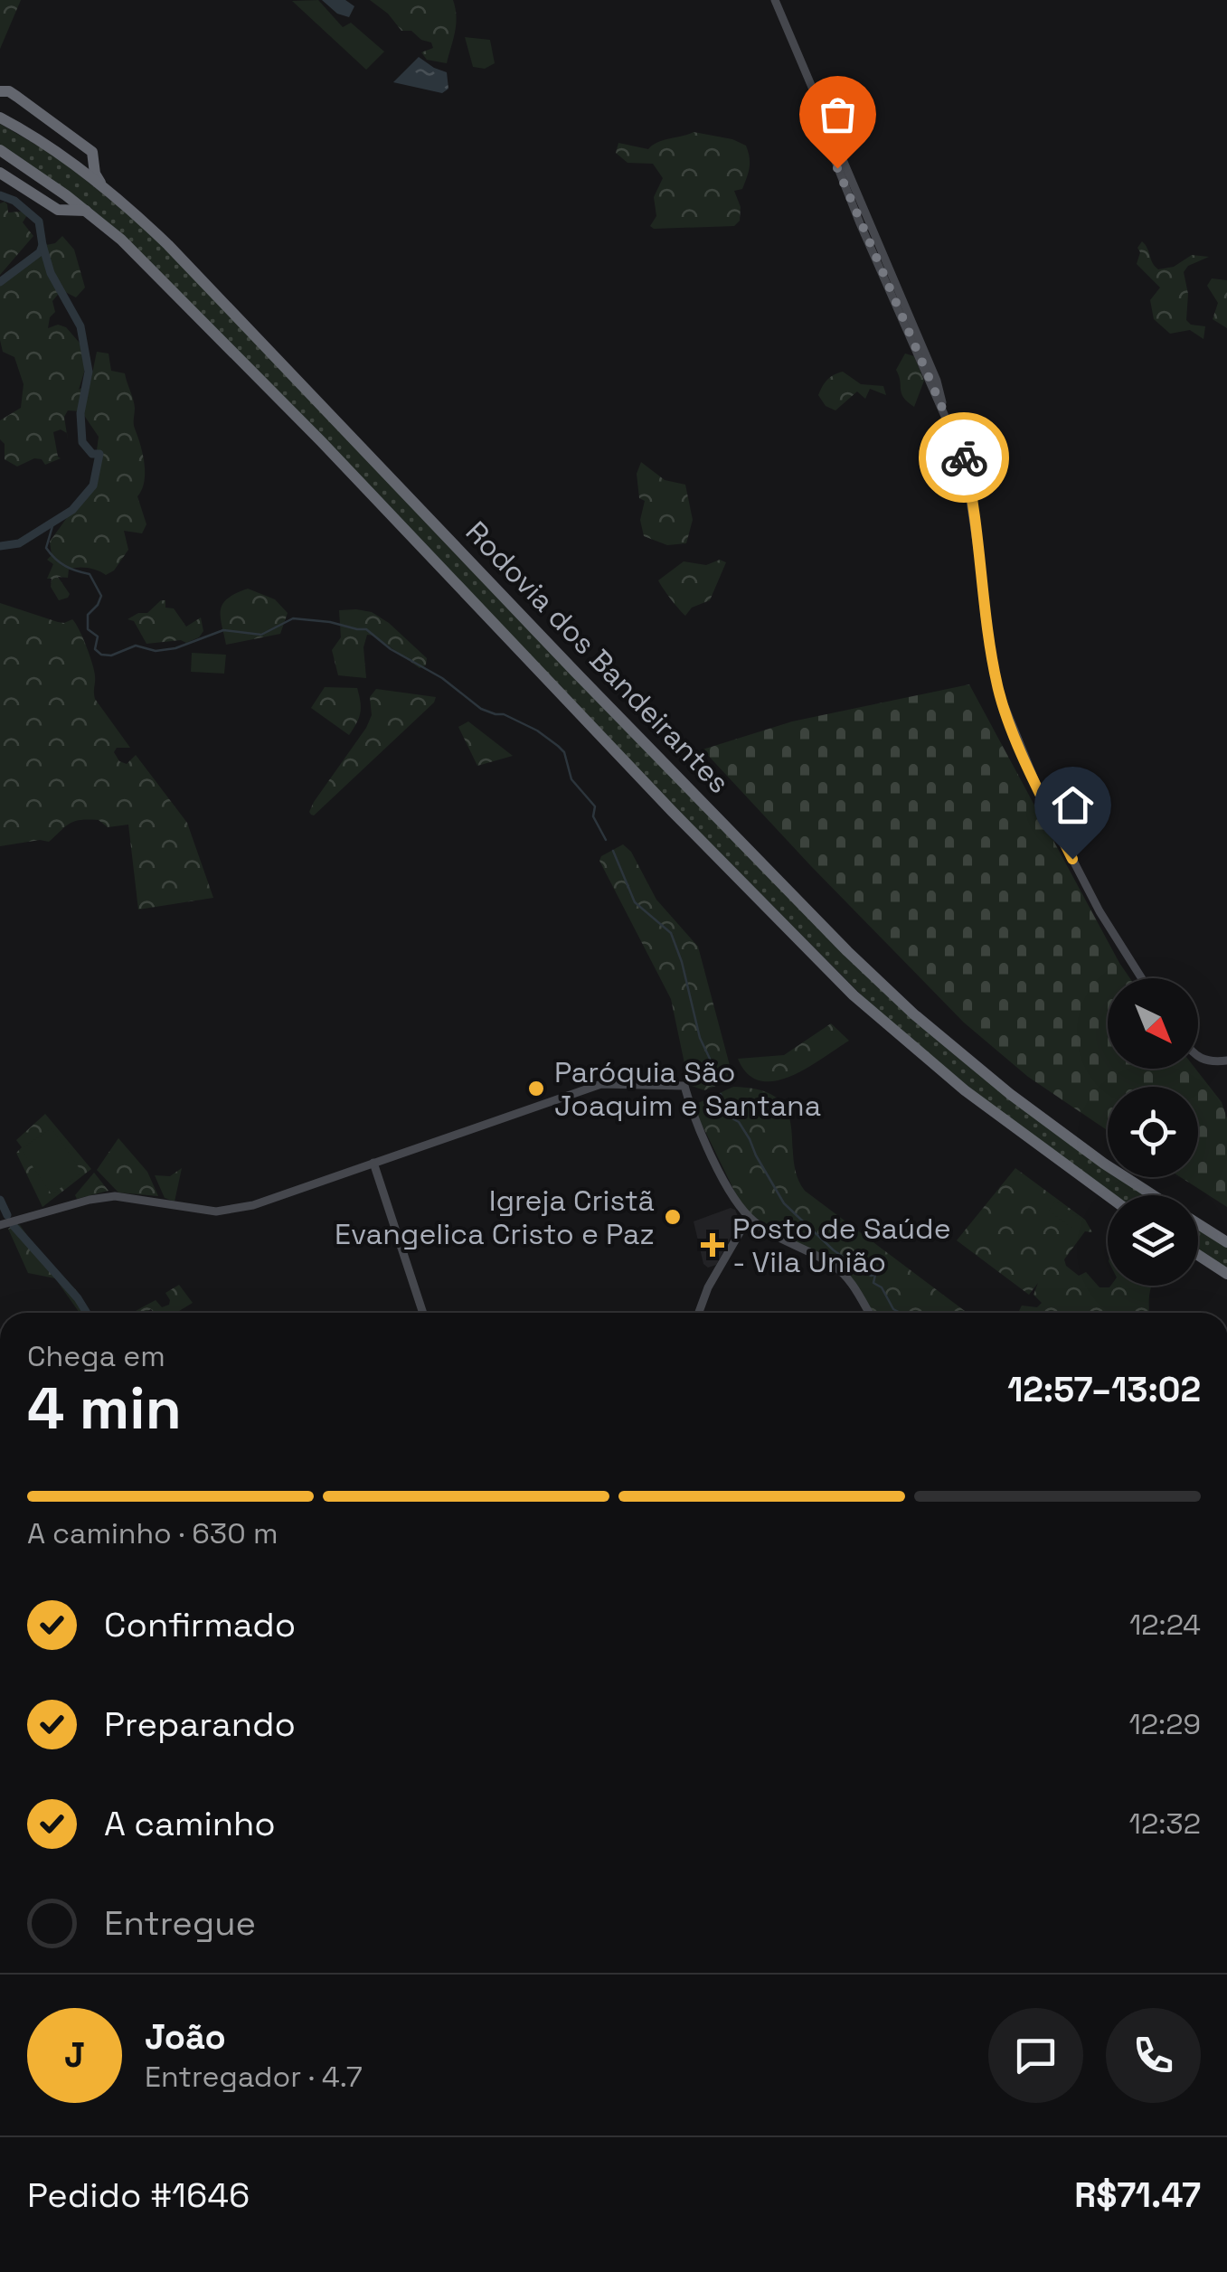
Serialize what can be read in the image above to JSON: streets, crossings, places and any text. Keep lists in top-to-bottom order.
{
  "streets": {
    "highway": ["Rodovia dos Bandeirantes"]
  },
  "places": {
    "other": ["Paróquia São Joaquim e Santana", "Igreja Cristã Evangelica Cristo e Paz"],
    "health": ["Posto de Saúde - Vila União"]
  },
  "north": "bottom right",
  "page": {
    "heading": ["4 min", "Chega em", "12:57–13:02"],
    "panel": [
      "João",
      "Entregador · 4.7",
      "Pedido #1646",
      "R$71.47"
    ],
    "bar": "A caminho · 630 m",
    "list": [
      ["Confirmado", "12:24"],
      ["Preparando", "12:29"],
      ["A caminho", "12:32"],
      "Entregue"
    ],
    "round": "J"
  }
}
